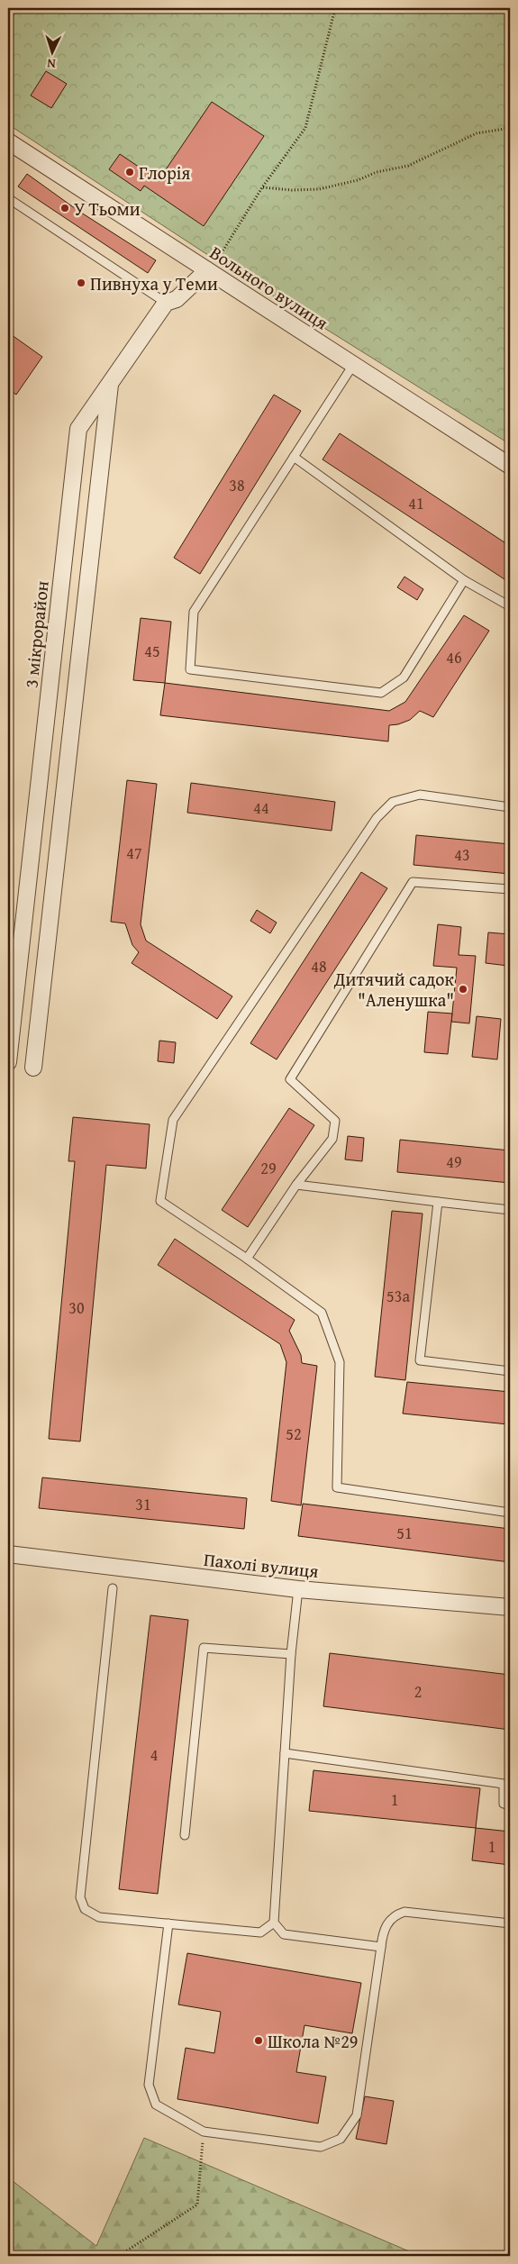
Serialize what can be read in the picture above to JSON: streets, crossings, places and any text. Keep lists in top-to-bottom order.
{
  "streets": {
    "street": ["Вольного вулиця", "3 мікрорайон", "Пахолі вулиця"]
  },
  "crossings": [
    ["Вольного вулиця", "3 мікрорайон"]
  ],
  "places": [
    "Глорія",
    "У Тьоми",
    "Пивнуха у Теми",
    "Дитячий садок \"Аленушка\"",
    "Школа №29"
  ],
  "house_numbers": [
    "38",
    "41",
    "45",
    "46",
    "44",
    "47",
    "43",
    "48",
    "49",
    "29",
    "53а",
    "30",
    "52",
    "31",
    "51",
    "2",
    "4",
    "1",
    "1"
  ],
  "north": "bottom"
}
